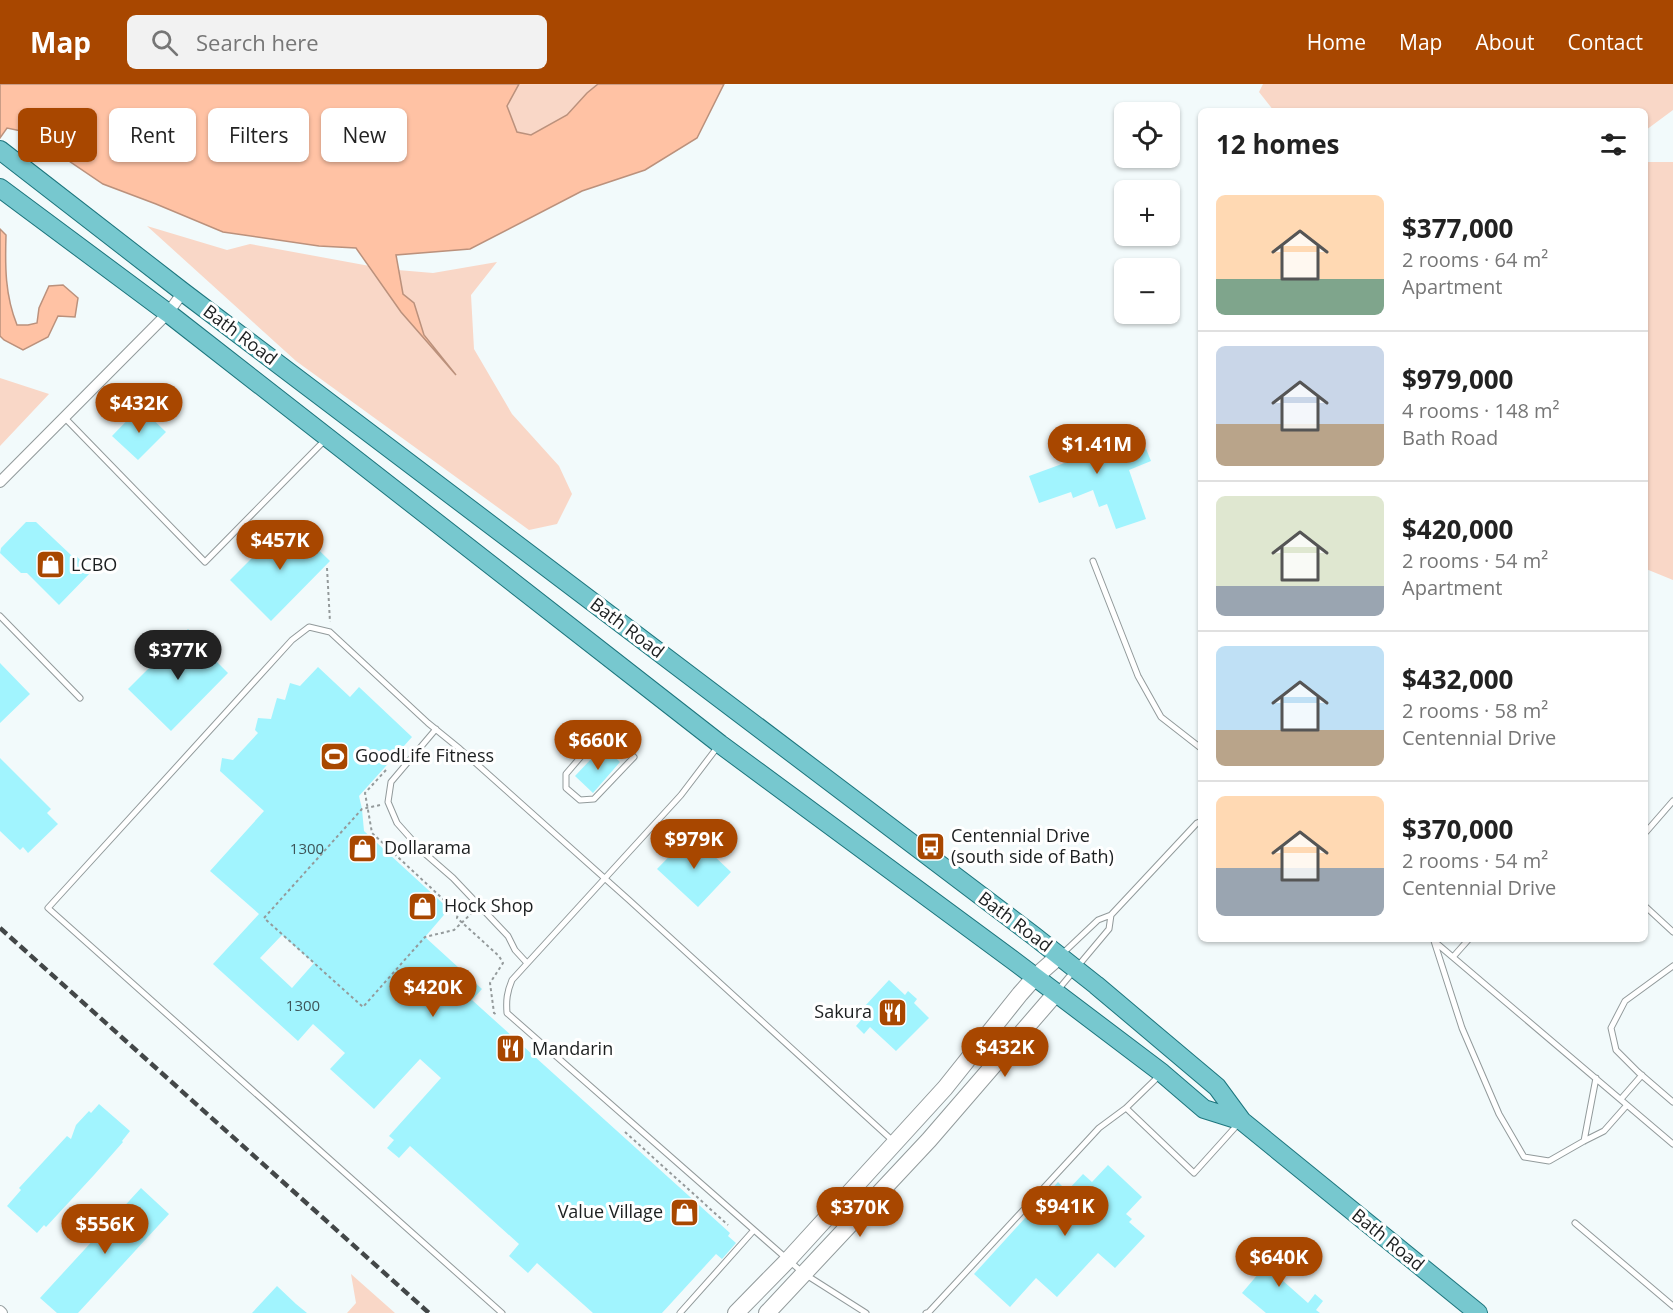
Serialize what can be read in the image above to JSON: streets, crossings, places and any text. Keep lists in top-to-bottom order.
{
  "streets": {
    "main road": ["Bath Road"]
  },
  "places": {
    "shop": [
      "LCBO",
      "Dollarama",
      "Hock Shop",
      "Value Village"
    ],
    "sports": ["GoodLife Fitness"],
    "bus stop": ["Centennial Drive (south side of Bath)"],
    "restaurant": ["Sakura", "Mandarin"]
  },
  "house_numbers": ["1300", "1300"],
  "page": {
    "header": "Map",
    "search": "Search here",
    "nav": [
      "Home",
      "Map",
      "About",
      "Contact"
    ],
    "map_buttons": ["+", "−"],
    "chip": [
      "Buy",
      "Rent",
      "Filters",
      "New"
    ],
    "heading": "12 homes",
    "list": [
      {
        "name": "$377,000",
        "note": "2 rooms · 64 m² · Apartment"
      },
      {
        "name": "$979,000",
        "note": "4 rooms · 148 m² · Bath Road"
      },
      {
        "name": "$420,000",
        "note": "2 rooms · 54 m² · Apartment"
      },
      {
        "name": "$432,000",
        "note": "2 rooms · 58 m² · Centennial Drive"
      },
      {
        "name": "$370,000",
        "note": "2 rooms · 54 m² · Centennial Drive"
      }
    ],
    "price": [
      "$432K",
      "$1.41M",
      "$457K",
      "$377K",
      "$660K",
      "$979K",
      "$420K",
      "$432K",
      "$941K",
      "$370K",
      "$556K",
      "$640K"
    ]
  }
}
